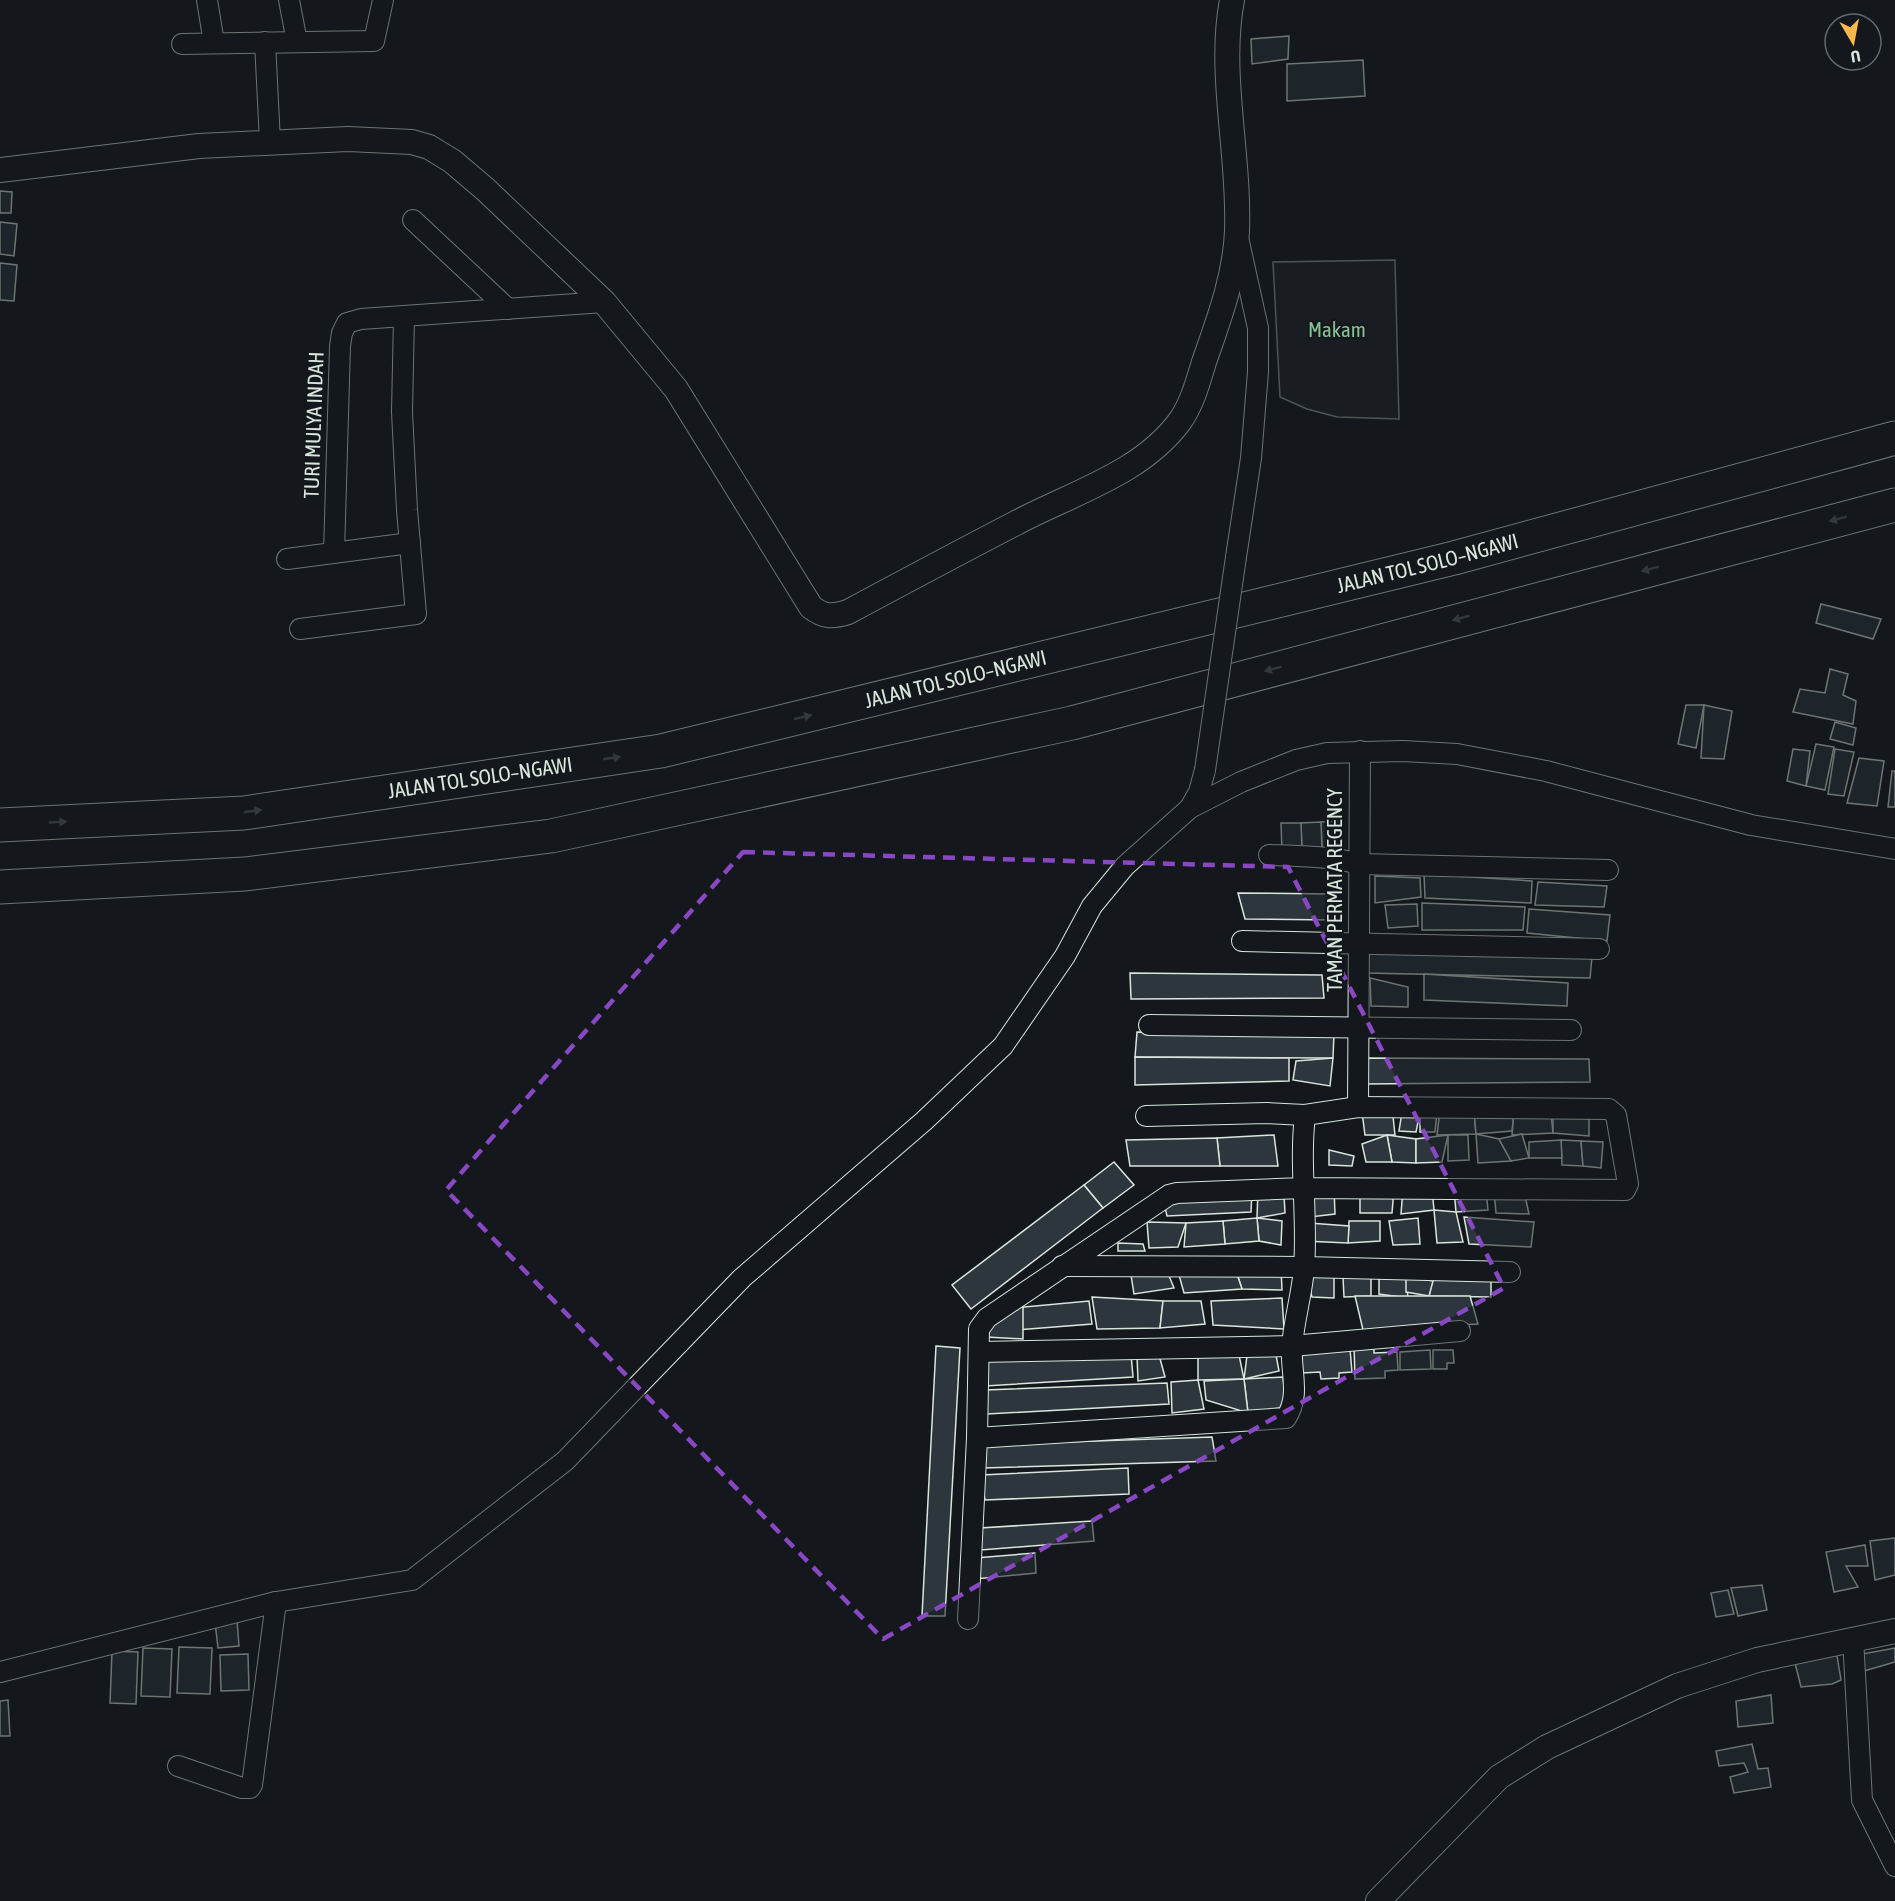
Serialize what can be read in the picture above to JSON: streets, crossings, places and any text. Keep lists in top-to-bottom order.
{
  "streets": {
    "highway": ["JALAN TOL SOLO–NGAWI"],
    "street": ["TURI MULYA INDAH", "TAMAN PERMATA REGENCY"]
  },
  "parks": ["Makam"],
  "north": "bottom"
}
